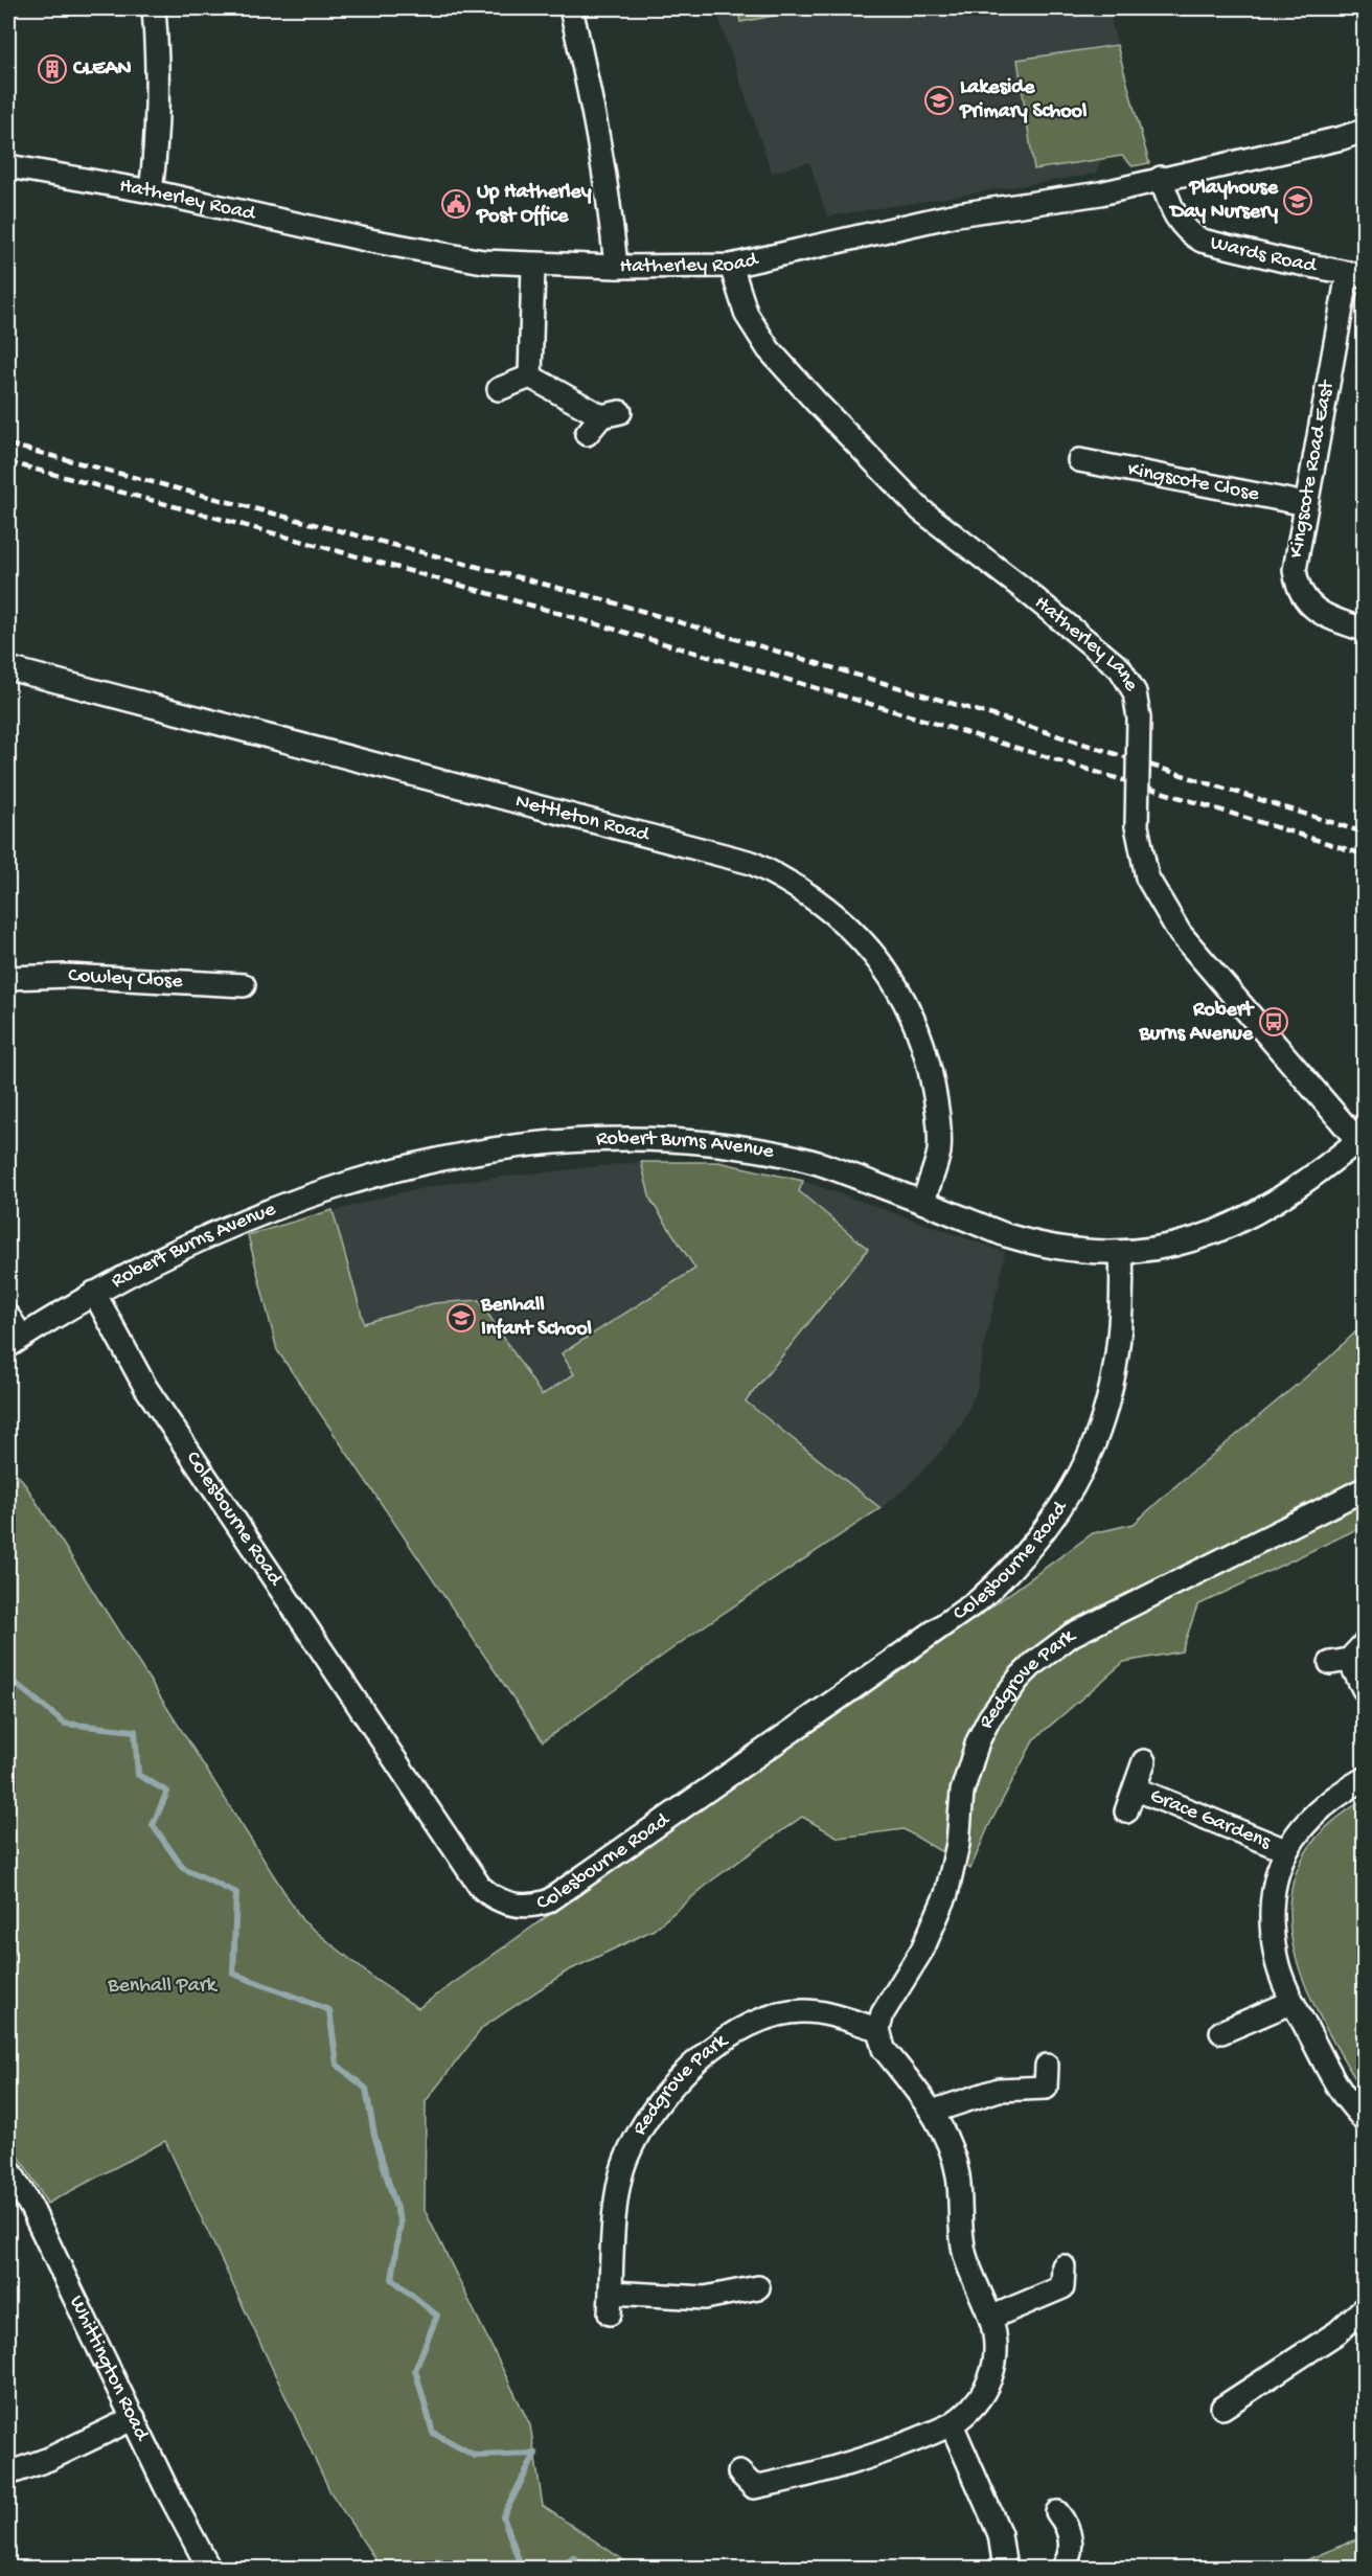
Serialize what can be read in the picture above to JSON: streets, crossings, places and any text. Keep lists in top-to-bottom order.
{
  "streets": {
    "street": [
      "Hatherley Road",
      "Wards Road",
      "Kingscote Road East",
      "Kingscote Close",
      "Hatherley Lane",
      "Nettleton Road",
      "Cowley Close",
      "Robert Burns Avenue",
      "Colesbourne Road",
      "Redgrove Park",
      "Grace Gardens",
      "Whittington Road"
    ]
  },
  "crossings": [
    ["Hatherley Road", "Wards Road"],
    ["Hatherley Road", "Hatherley Lane"],
    ["Wards Road", "Kingscote Road East"],
    ["Kingscote Road East", "Kingscote Close"],
    ["Hatherley Lane", "Robert Burns Avenue"],
    ["Nettleton Road", "Robert Burns Avenue"],
    ["Robert Burns Avenue", "Colesbourne Road"]
  ],
  "parks": ["Benhall Park"],
  "places": {
    "building": ["CLEAN"],
    "school or university": ["Lakeside Primary School", "Playhouse Day Nursery", "Benhall Infant School"],
    "public building": ["Up Hatherley Post Office"],
    "bus stop": ["Robert Burns Avenue"]
  }
}
